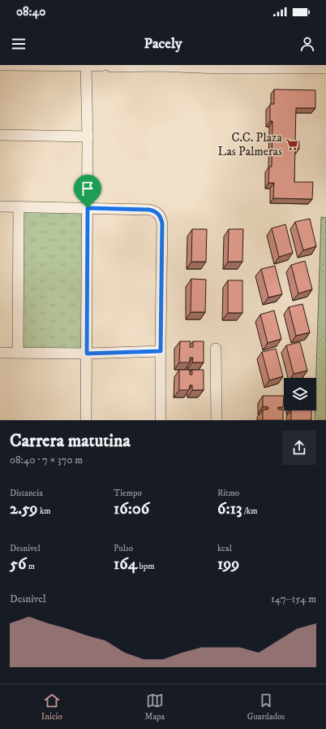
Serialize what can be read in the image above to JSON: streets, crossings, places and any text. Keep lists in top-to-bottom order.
{
  "places": {
    "supermarket": ["C.C. Plaza Las Palmeras"]
  },
  "page": {
    "status": "08:40",
    "header": "Pacely",
    "heading": ["Carrera matutina", "08:40 · 7 × 370 m"],
    "stats": [
      ["Distancia", "2.59 km"],
      ["Tiempo", "16:06"],
      ["Ritmo", "6:13 /km"],
      ["Desnivel", "56 m"],
      ["Pulso", "164 bpm"],
      ["kcal", "199"]
    ],
    "chart": ["Desnivel", "147–154 m"],
    "tabs": ["Inicio", "Mapa", "Guardados"]
  }
}
